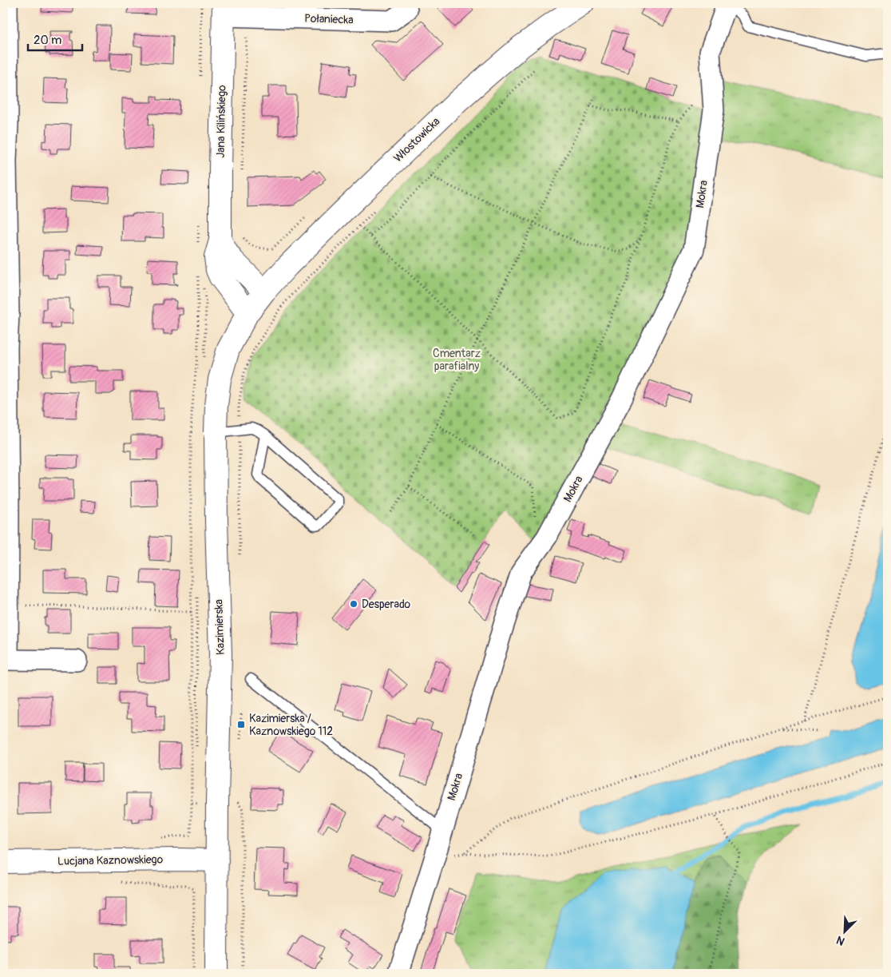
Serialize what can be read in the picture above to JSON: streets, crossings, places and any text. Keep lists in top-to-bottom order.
{
  "streets": {
    "main road": [
      "Jana Kilińskiego",
      "Włostowicka",
      "Kazimierska",
      "Lucjana Kaznowskiego"
    ],
    "street": ["Połaniecka", "Mokra"]
  },
  "crossings": [
    ["Połaniecka", "Jana Kilińskiego"],
    ["Jana Kilińskiego", "Włostowicka"],
    ["Jana Kilińskiego", "Kazimierska"],
    ["Włostowicka", "Kazimierska"],
    ["Kazimierska", "Lucjana Kaznowskiego"]
  ],
  "parks": ["Cmentarz parafialny"],
  "places": {
    "other": ["Desperado"],
    "transit": ["Kazimierska / Kaznowskiego 112"]
  },
  "scale_bar": "20 m",
  "north": "bottom left"
}
